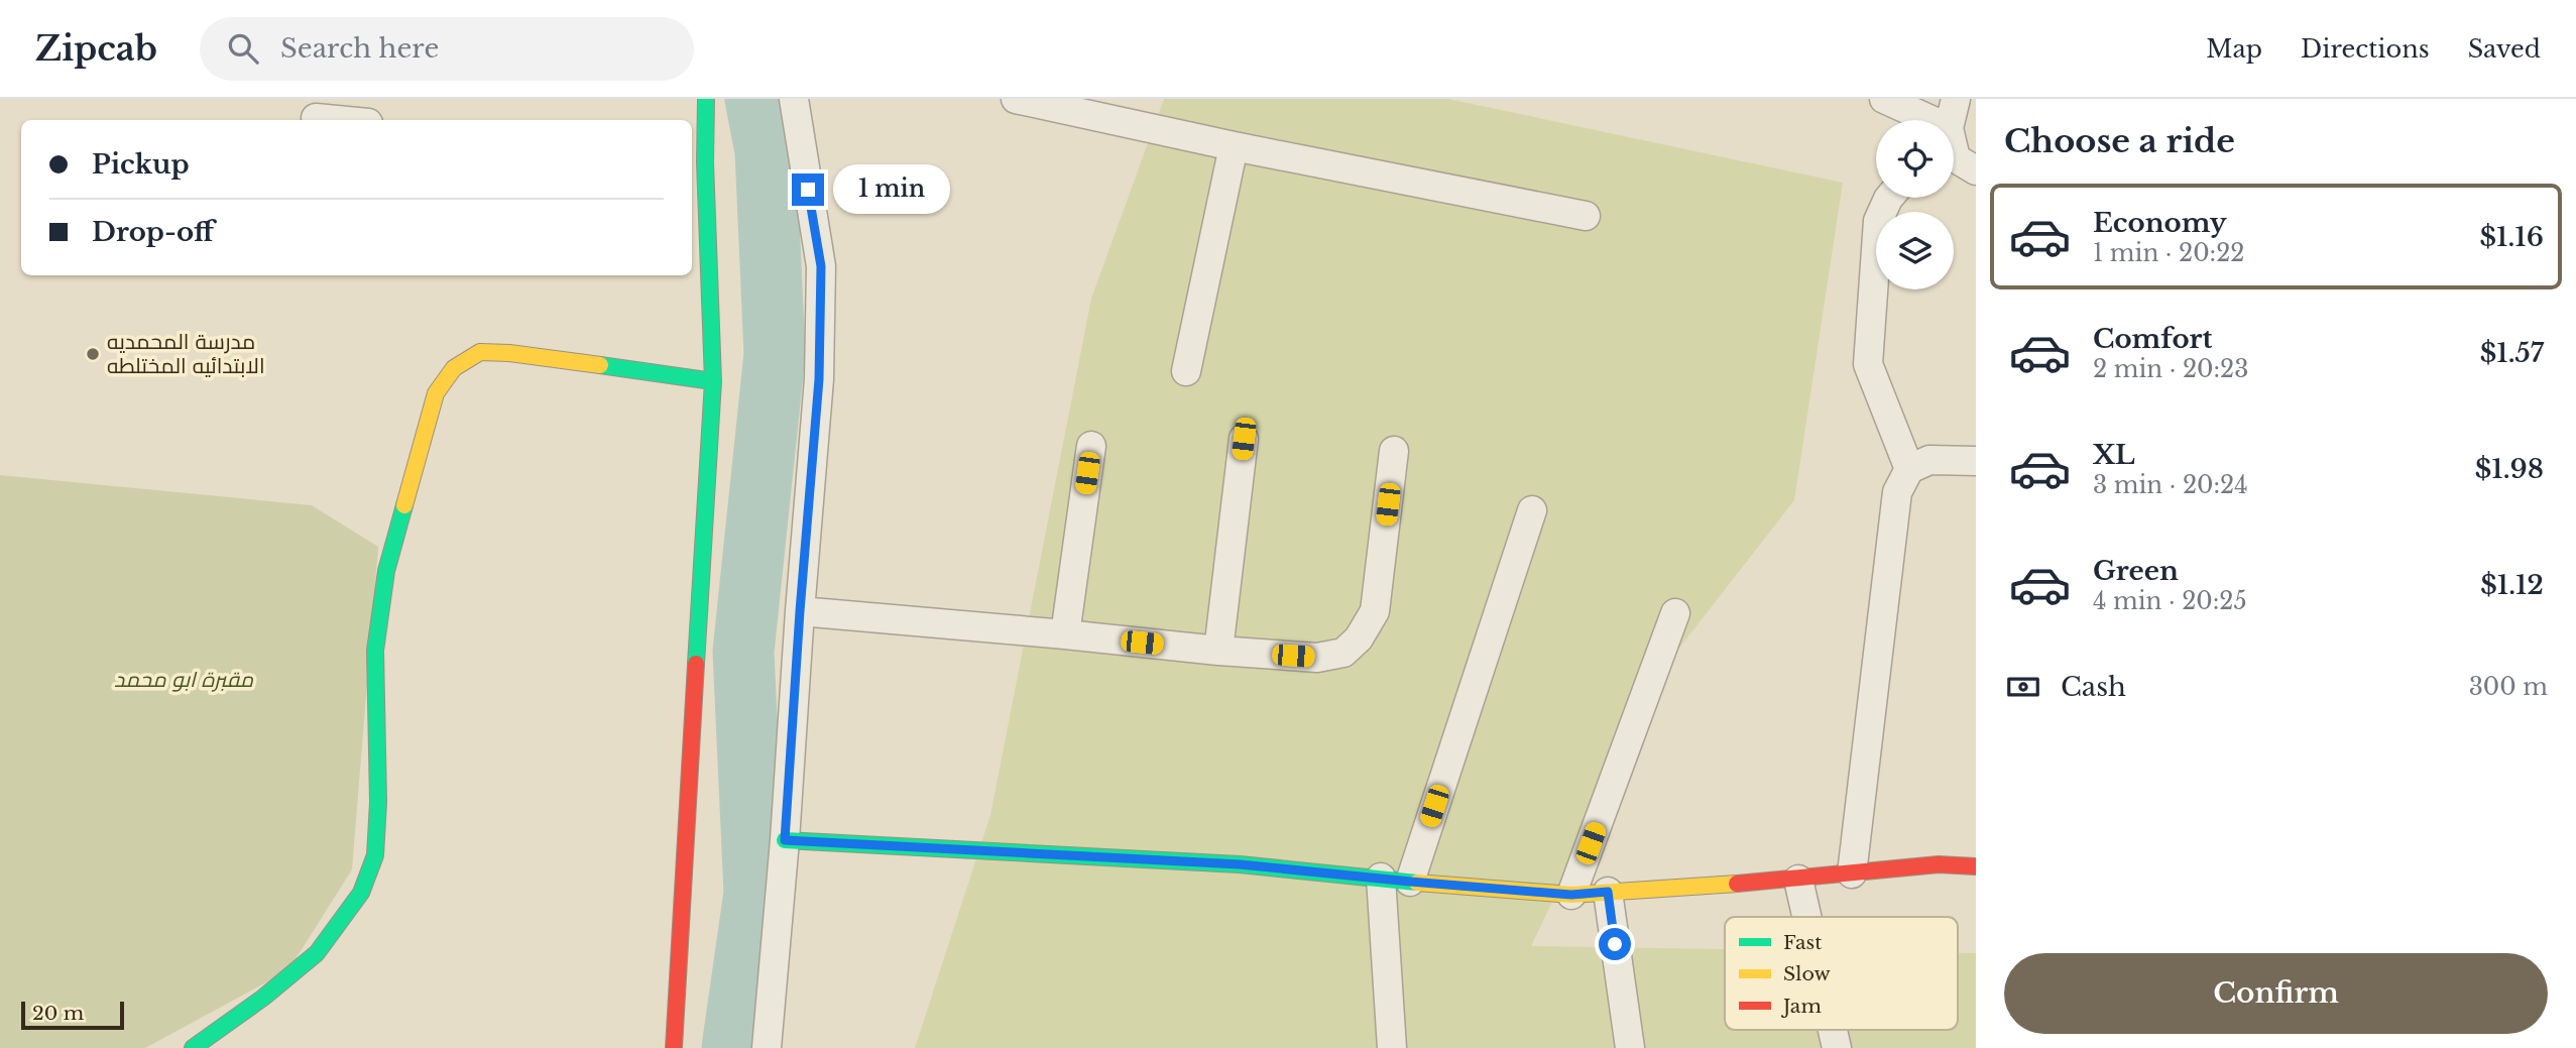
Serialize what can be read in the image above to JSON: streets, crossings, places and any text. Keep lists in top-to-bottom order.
{
  "parks": ["مقبرة ابو محمد"],
  "places": ["مدرسة المحمديه الابتدائيه المختلطه"],
  "legend": ["Fast", "Slow", "Jam"],
  "scale_bar": "20 m",
  "page": {
    "header": "Zipcab",
    "search": "Search here",
    "nav": ["Map", "Directions", "Saved"],
    "heading": "Choose a ride",
    "banner": ["Pickup", "Drop-off"],
    "bubble": "1 min",
    "list": [
      {
        "name": "Economy",
        "note": "1 min · 20:22",
        "value": "$1.16"
      },
      {
        "name": "Comfort",
        "note": "2 min · 20:23",
        "value": "$1.57"
      },
      {
        "name": "XL",
        "note": "3 min · 20:24",
        "value": "$1.98"
      },
      {
        "name": "Green",
        "note": "4 min · 20:25",
        "value": "$1.12"
      }
    ],
    "pay": ["Cash", "300 m"],
    "buttons": "Confirm",
    "scale": "20 m"
  }
}
